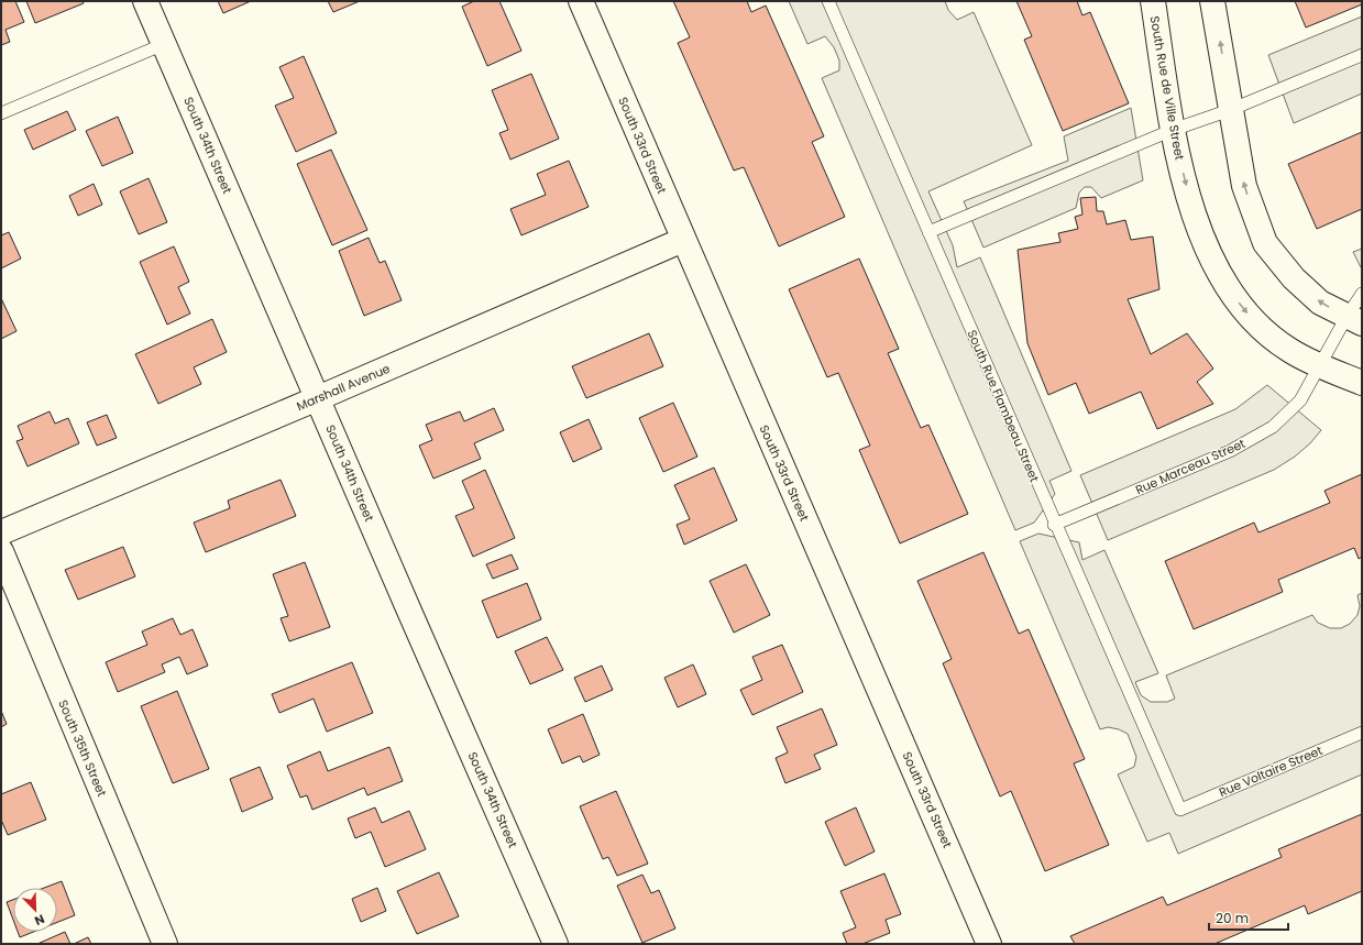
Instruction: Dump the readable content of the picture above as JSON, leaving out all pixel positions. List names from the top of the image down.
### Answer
{
  "streets": {
    "street": [
      "South Rue de Ville Street",
      "South 34th Street",
      "South 33rd Street",
      "Marshall Avenue",
      "South 35th Street"
    ],
    "lane": ["South Rue Flambeau Street", "Rue Marceau Street", "Rue Voltaire Street"]
  },
  "crossings": [
    ["South Rue de Ville Street", "Rue Marceau Street"],
    ["South 34th Street", "Marshall Avenue"],
    ["South 33rd Street", "Marshall Avenue"],
    ["South Rue Flambeau Street", "Rue Marceau Street"],
    ["South Rue Flambeau Street", "Rue Voltaire Street"]
  ],
  "scale_bar": "20 m",
  "north": "bottom right"
}
